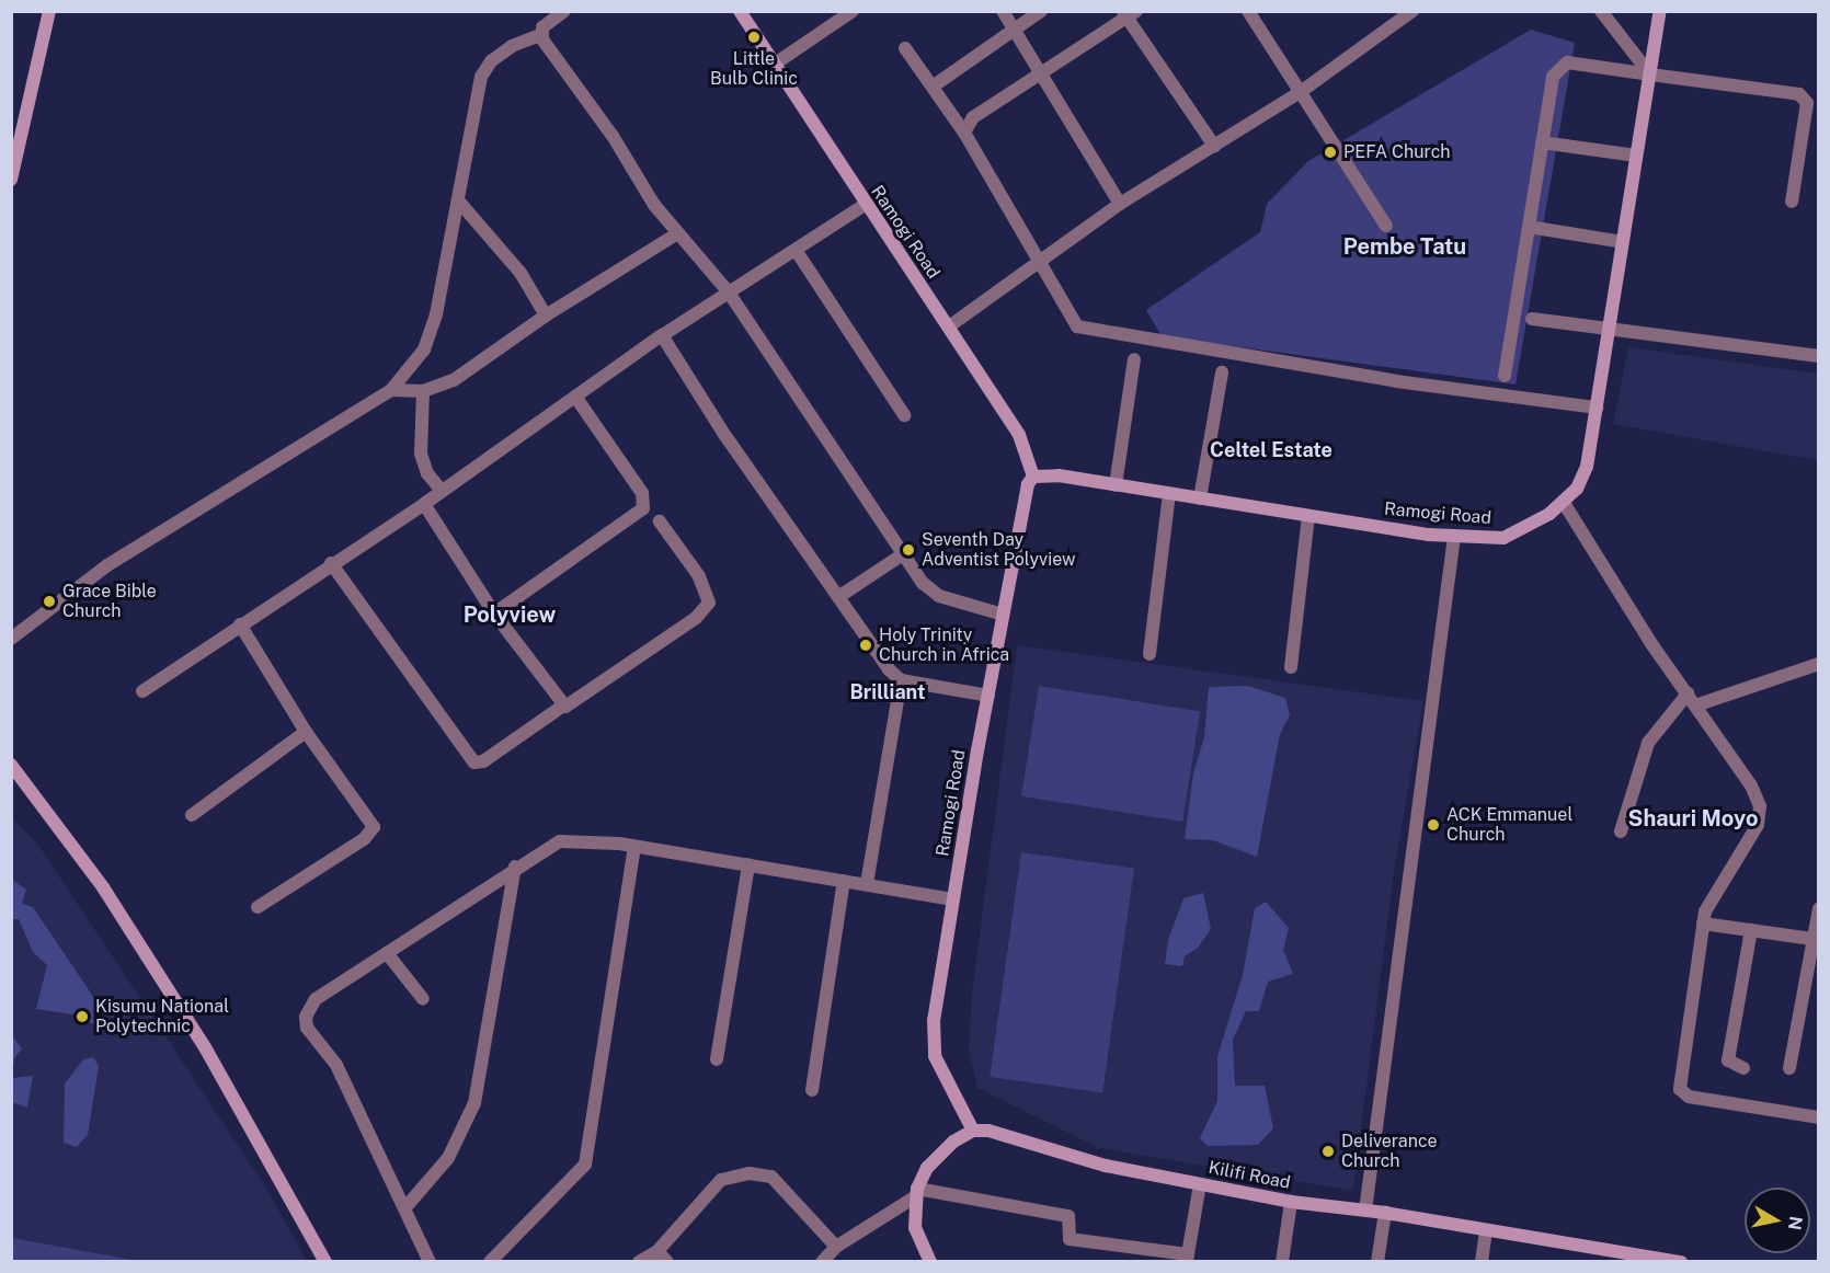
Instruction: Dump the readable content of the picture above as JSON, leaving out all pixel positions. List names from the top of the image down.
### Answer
{
  "streets": {
    "street": ["Ramogi Road", "Kilifi Road"]
  },
  "crossings": [
    ["Ramogi Road", "Kilifi Road"]
  ],
  "districts": [
    "Pembe Tatu",
    "Celtel Estate",
    "Polyview",
    "Brilliant",
    "Shauri Moyo"
  ],
  "places": [
    "Little Bulb Clinic",
    "PEFA Church",
    "Seventh Day Adventist Polyview",
    "Grace Bible Church",
    "Holy Trinity Church in Africa",
    "ACK Emmanuel Church",
    "Kisumu National Polytechnic",
    "Deliverance Church"
  ],
  "north": "right"
}
